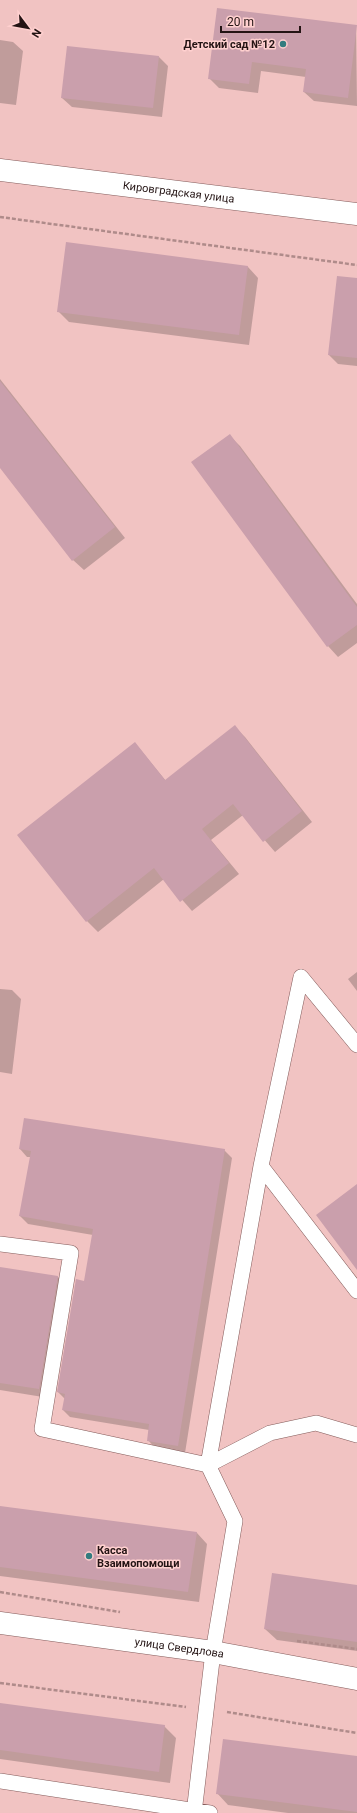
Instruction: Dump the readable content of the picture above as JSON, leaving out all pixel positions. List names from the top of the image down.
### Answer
{
  "streets": {
    "street": ["Кировградская улица", "улица Свердлова"]
  },
  "places": ["Детский сад №12", "Касса Взаимопомощи"],
  "scale_bar": "20 m",
  "north": "bottom right"
}
